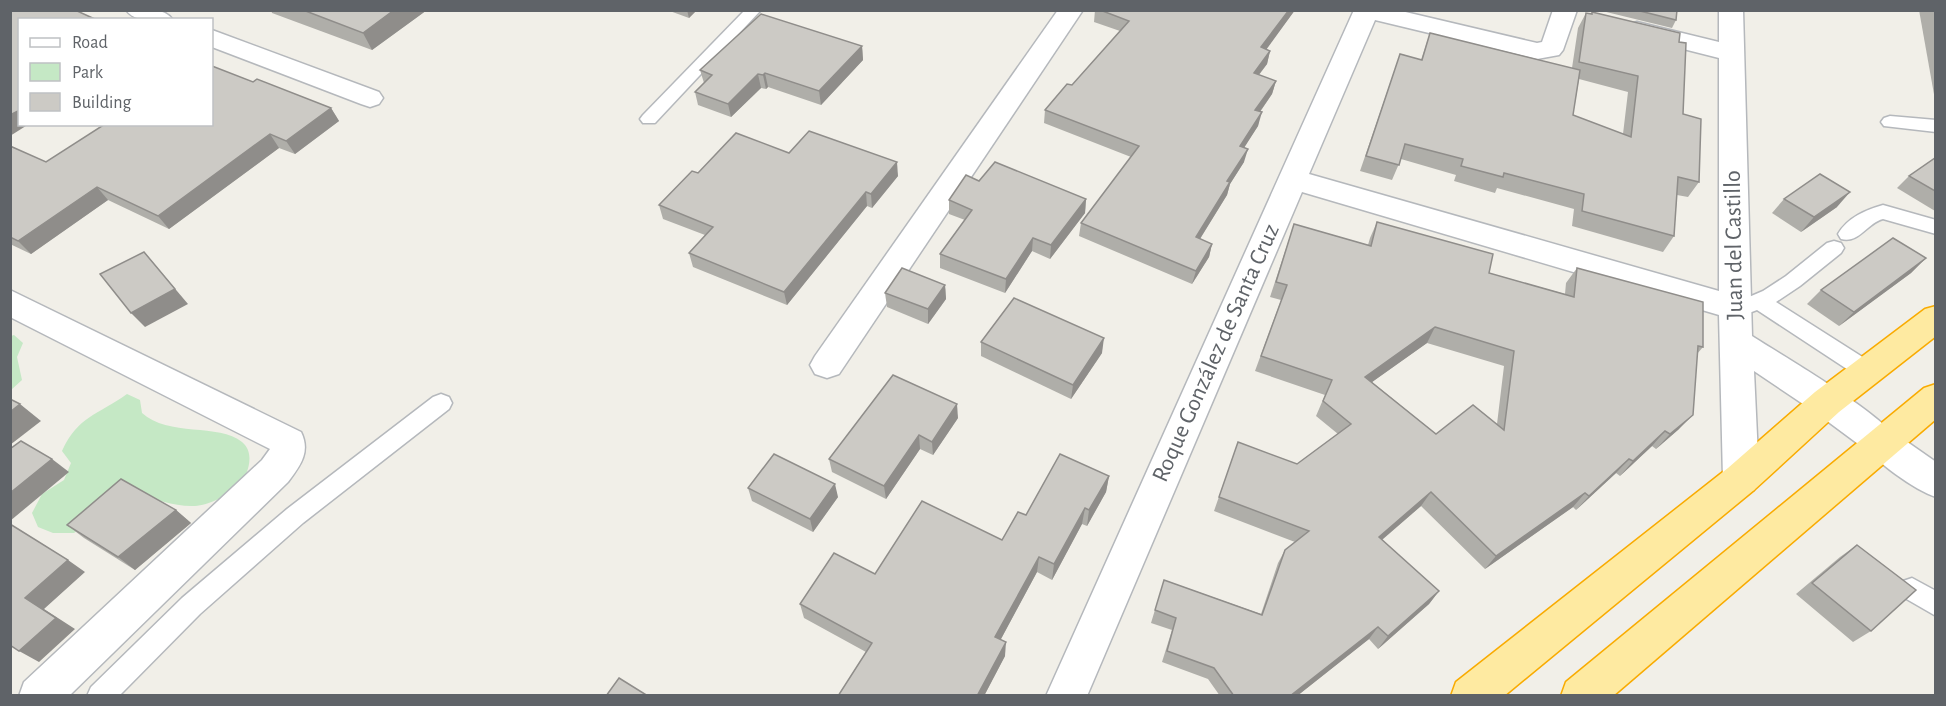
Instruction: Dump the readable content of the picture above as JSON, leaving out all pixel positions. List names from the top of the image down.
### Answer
{
  "streets": {
    "street": ["Juan del Castillo", "Roque González de Santa Cruz"]
  },
  "legend": ["Road", "Park", "Building"]
}
